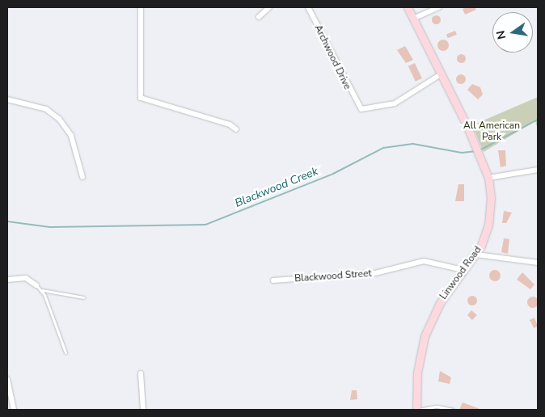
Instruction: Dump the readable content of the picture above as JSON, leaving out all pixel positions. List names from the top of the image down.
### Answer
{
  "streets": {
    "main road": ["Linwood Road"],
    "street": ["Archwood Drive", "Blackwood Street"]
  },
  "crossings": [
    ["Archwood Drive", "Linwood Road"],
    ["Linwood Road", "Blackwood Street"]
  ],
  "water": ["Blackwood Creek"],
  "parks": ["All American Park"],
  "north": "left"
}
